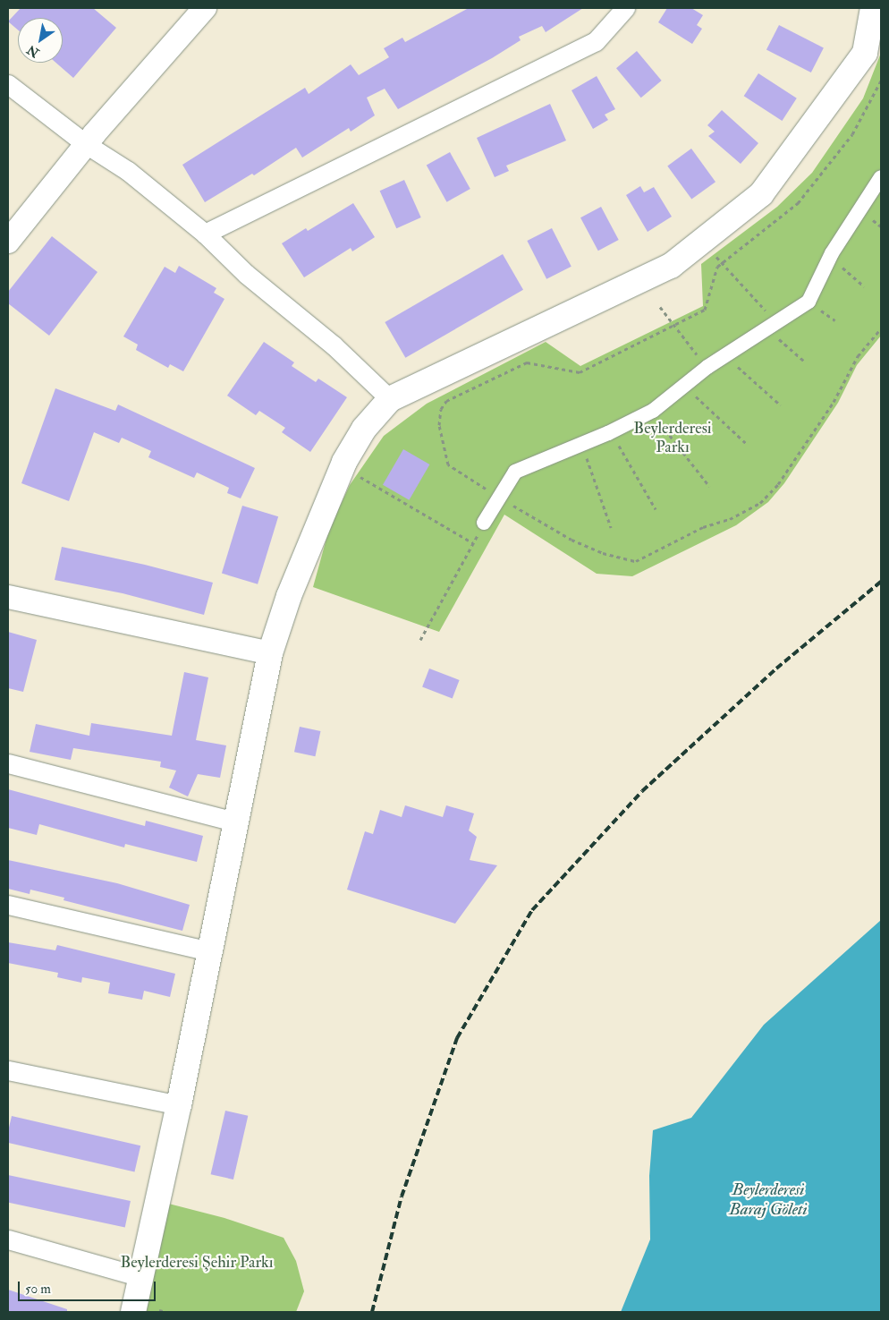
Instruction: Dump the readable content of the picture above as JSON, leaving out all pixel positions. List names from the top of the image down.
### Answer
{
  "water": ["Beylerderesi Baraj Göleti"],
  "parks": ["Beylerderesi Parkı", "Beylerderesi Şehir Parkı"],
  "scale_bar": "50 m",
  "north": "bottom left"
}
